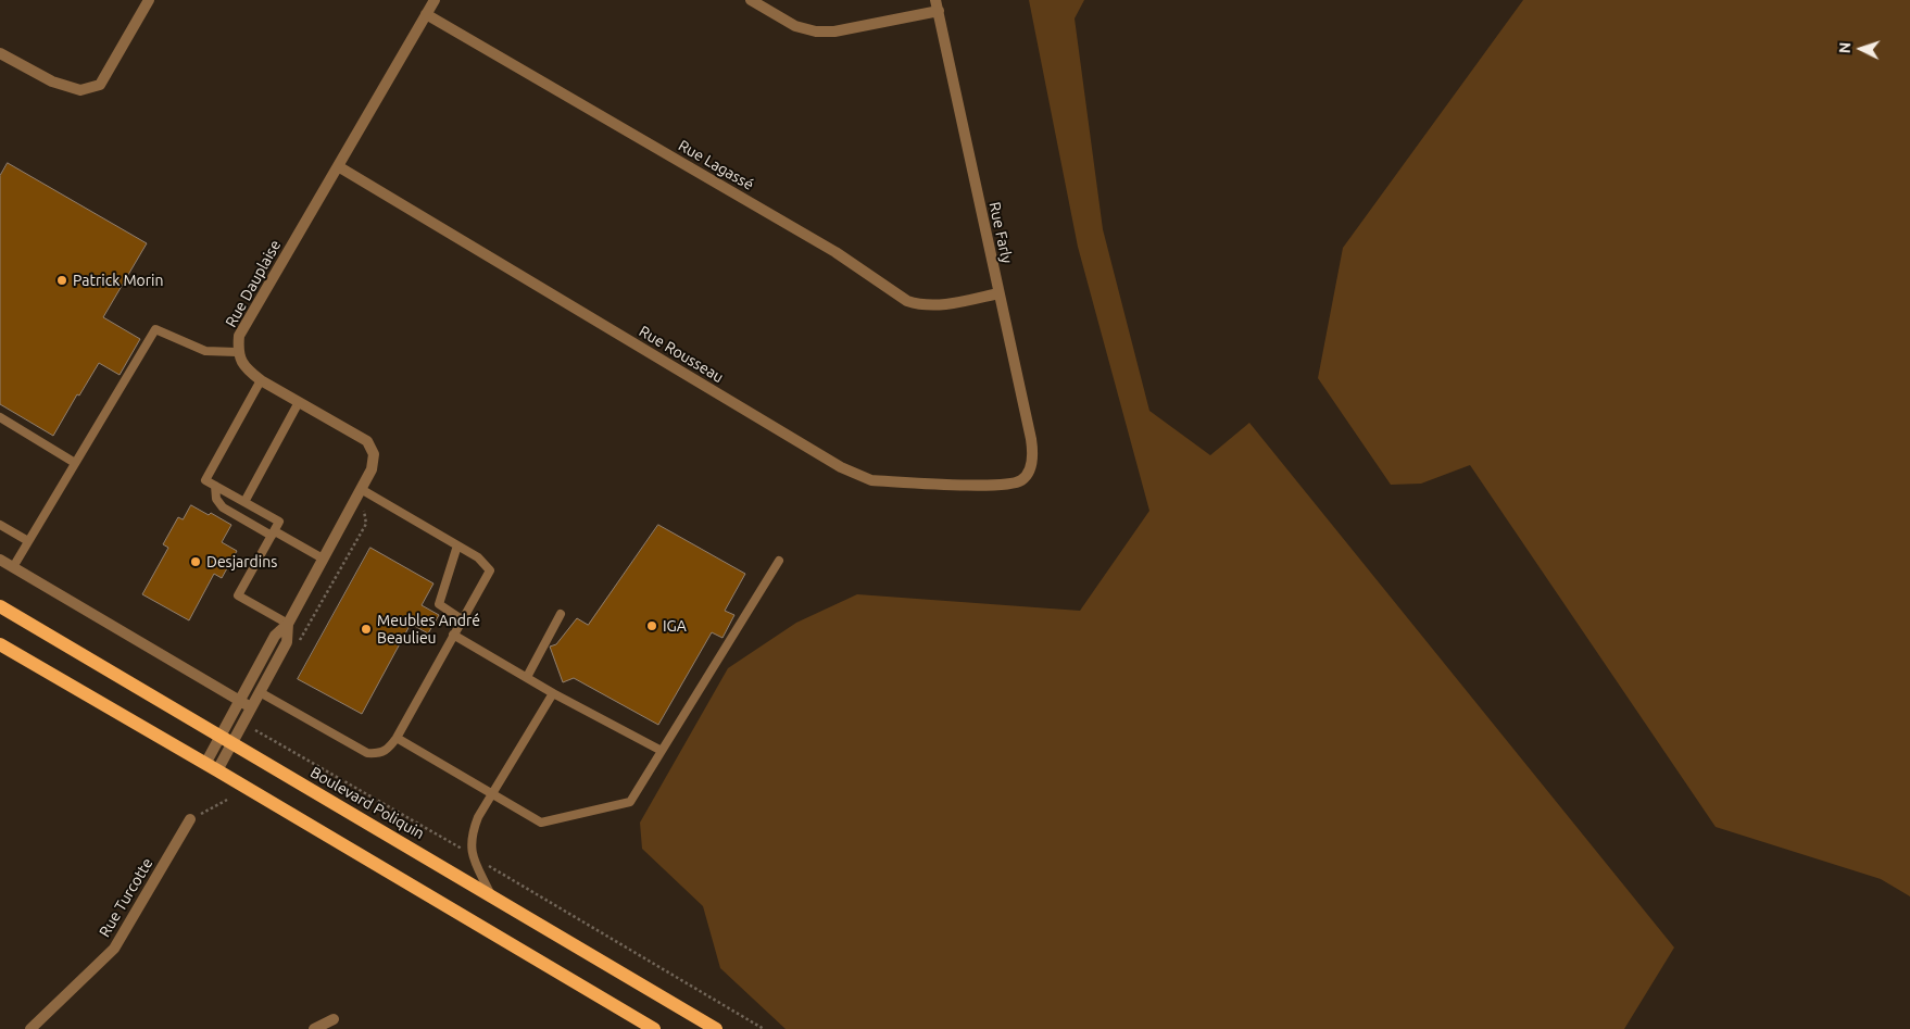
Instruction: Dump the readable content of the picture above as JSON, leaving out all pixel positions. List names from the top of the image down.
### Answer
{
  "streets": {
    "main road": ["Boulevard Poliquin"],
    "street": [
      "Rue Lagassé",
      "Rue Farly",
      "Rue Dauplaise",
      "Rue Rousseau",
      "Rue Turcotte"
    ]
  },
  "crossings": [
    ["Rue Lagassé", "Rue Farly"],
    ["Rue Lagassé", "Rue Dauplaise"],
    ["Rue Farly", "Rue Rousseau"],
    ["Rue Dauplaise", "Rue Rousseau"],
    ["Rue Dauplaise", "Boulevard Poliquin"]
  ],
  "places": [
    "Patrick Morin",
    "Desjardins",
    "IGA",
    "Meubles André Beaulieu"
  ],
  "north": "left"
}
